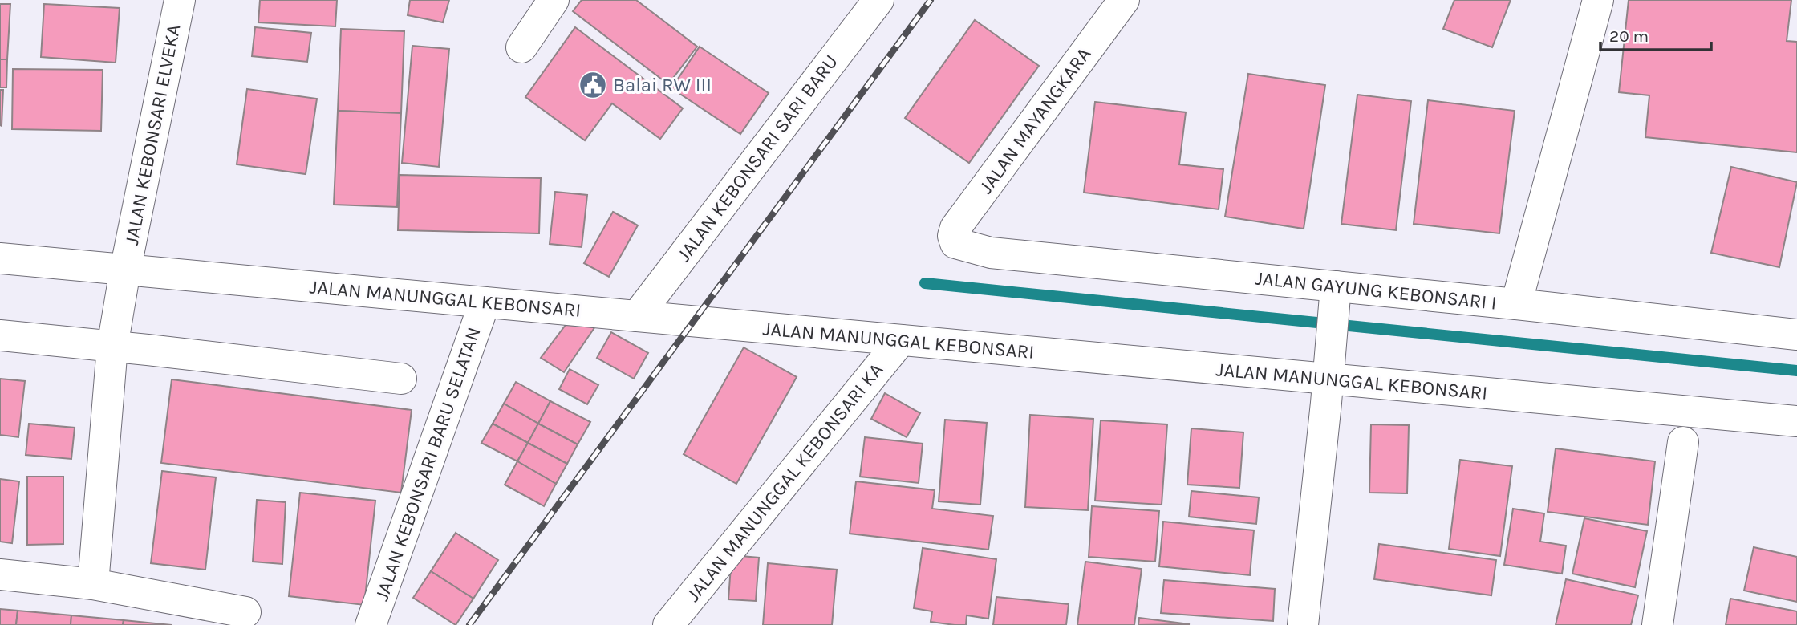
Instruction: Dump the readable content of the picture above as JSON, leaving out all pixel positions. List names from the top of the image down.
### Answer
{
  "streets": {
    "street": [
      "JALAN MAYANGKARA",
      "JALAN KEBONSARI ELVEKA",
      "JALAN KEBONSARI SARI BARU",
      "JALAN GAYUNG KEBONSARI I",
      "JALAN MANUNGGAL KEBONSARI",
      "JALAN KEBONSARI BARU SELATAN",
      "JALAN MANUNGGAL KEBONSARI KA"
    ]
  },
  "crossings": [
    ["JALAN MAYANGKARA", "JALAN GAYUNG KEBONSARI I"],
    ["JALAN KEBONSARI ELVEKA", "JALAN MANUNGGAL KEBONSARI"],
    ["JALAN KEBONSARI SARI BARU", "JALAN MANUNGGAL KEBONSARI"],
    ["JALAN MANUNGGAL KEBONSARI", "JALAN KEBONSARI BARU SELATAN"],
    ["JALAN MANUNGGAL KEBONSARI", "JALAN MANUNGGAL KEBONSARI KA"]
  ],
  "places": {
    "public building": ["Balai RW III"]
  },
  "scale_bar": "20 m"
}
